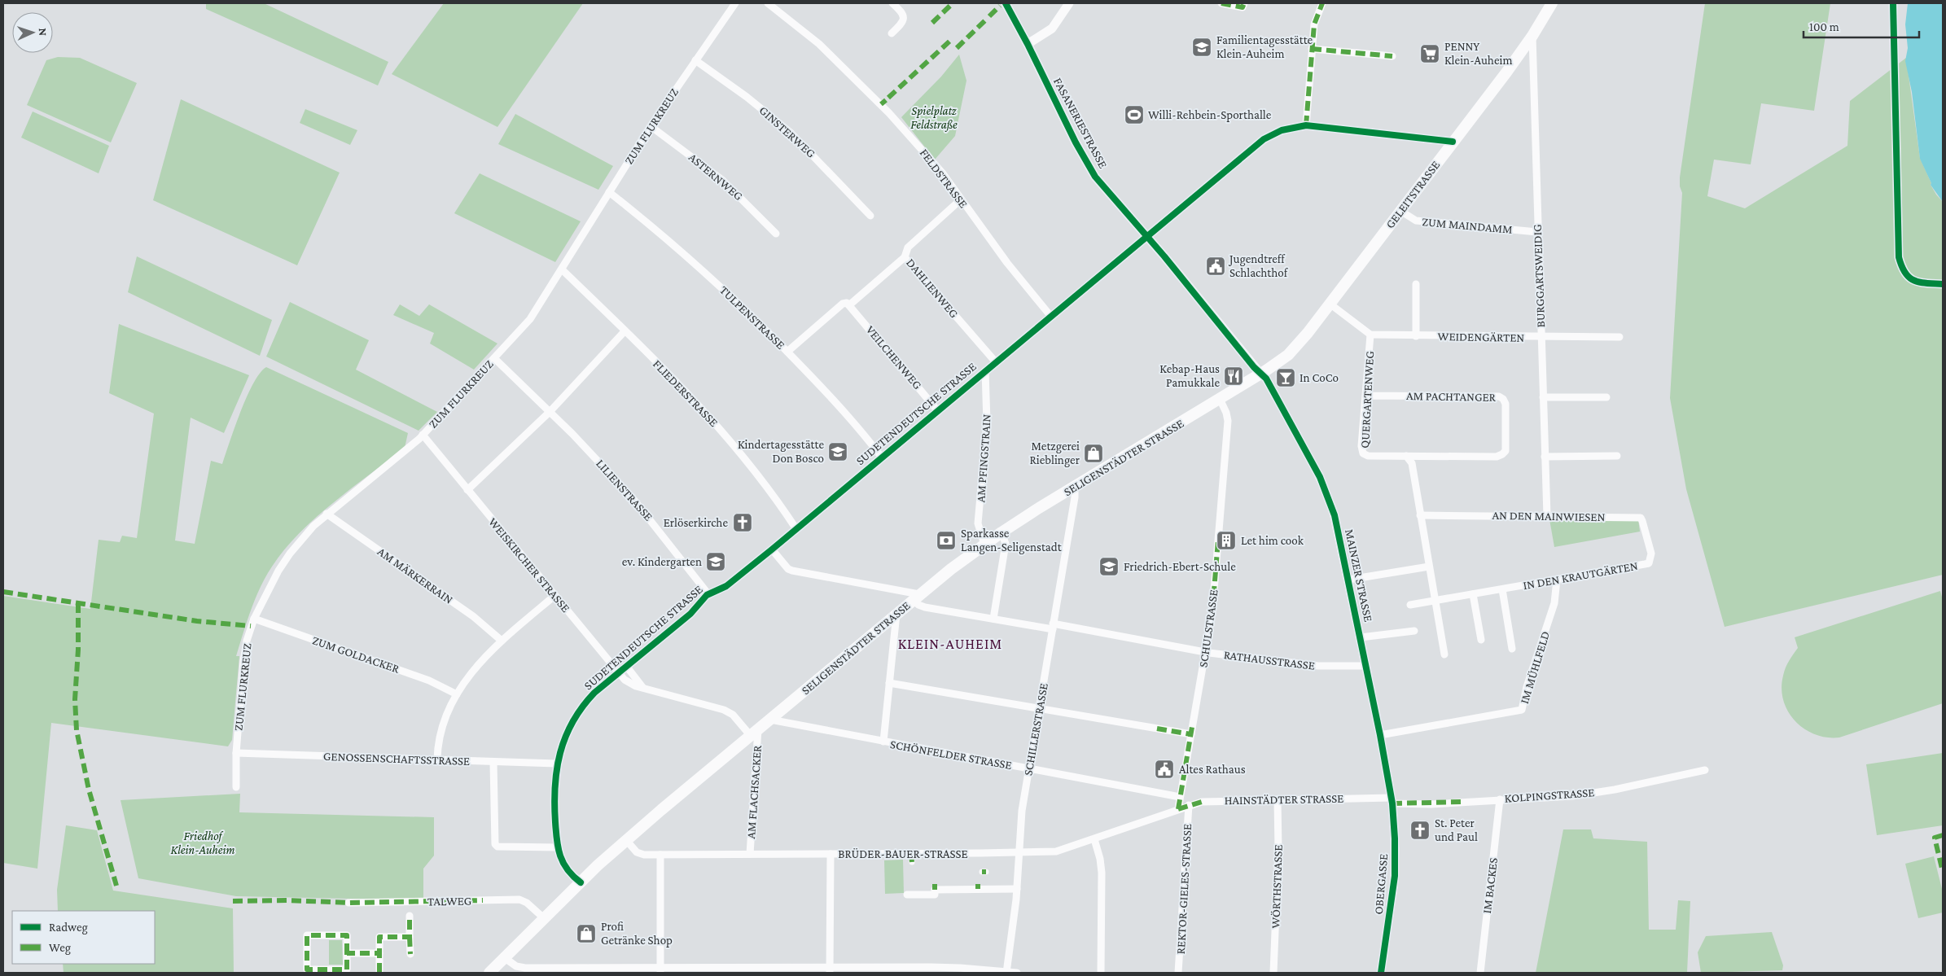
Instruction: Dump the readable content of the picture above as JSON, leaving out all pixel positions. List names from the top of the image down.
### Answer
{
  "streets": {
    "main road": ["GELEITSTRASSE", "SELIGENSTÄDTER STRASSE"],
    "street": [
      "FASANERIESTRASSE",
      "ZUM FLURKREUZ",
      "GINSTERWEG",
      "ASTERNWEG",
      "FELDSTRASSE",
      "ZUM MAINDAMM",
      "BURGGARTSWEIDIG",
      "DAHLIENWEG",
      "TULPENSTRASSE",
      "WEIDENGÄRTEN",
      "VEILCHENWEG",
      "FLIEDERSTRASSE",
      "AM PACHTANGER",
      "QUERGARTENWEG",
      "SUDETENDEUTSCHE STRASSE",
      "AM PFINGSTRAIN",
      "LILIENSTRASSE",
      "AN DEN MAINWIESEN",
      "WEISKIRCHER STRASSE",
      "AM MÄRKERRAIN",
      "MAINZER STRASSE",
      "IN DEN KRAUTGÄRTEN",
      "SCHULSTRASSE",
      "ZUM GOLDACKER",
      "RATHAUSSTRASSE",
      "IM MÜHLFELD",
      "SCHILLERSTRASSE",
      "SCHÖNFELDER STRASSE",
      "GENOSSENSCHAFTSSTRASSE",
      "AM FLACHSACKER",
      "KOLPINGSTRASSE",
      "HAINSTÄDTER STRASSE",
      "BRÜDER-BAUER-STRASSE",
      "OBERGASSE",
      "IM BACKES",
      "WÖRTHSTRASSE",
      "REKTOR-GIELES-STRASSE",
      "TALWEG"
    ]
  },
  "crossings": [
    ["FASANERIESTRASSE", "GELEITSTRASSE"],
    ["FASANERIESTRASSE", "SUDETENDEUTSCHE STRASSE"],
    ["FASANERIESTRASSE", "SELIGENSTÄDTER STRASSE"],
    ["FASANERIESTRASSE", "MAINZER STRASSE"],
    ["ZUM FLURKREUZ", "GINSTERWEG"],
    ["ZUM FLURKREUZ", "ASTERNWEG"],
    ["ZUM FLURKREUZ", "TULPENSTRASSE"],
    ["ZUM FLURKREUZ", "FLIEDERSTRASSE"],
    ["ZUM FLURKREUZ", "LILIENSTRASSE"],
    ["ZUM FLURKREUZ", "WEISKIRCHER STRASSE"],
    ["ZUM FLURKREUZ", "AM MÄRKERRAIN"],
    ["ZUM FLURKREUZ", "ZUM GOLDACKER"],
    ["ZUM FLURKREUZ", "GENOSSENSCHAFTSSTRASSE"],
    ["FELDSTRASSE", "DAHLIENWEG"],
    ["FELDSTRASSE", "SUDETENDEUTSCHE STRASSE"],
    ["GELEITSTRASSE", "ZUM MAINDAMM"],
    ["GELEITSTRASSE", "BURGGARTSWEIDIG"],
    ["GELEITSTRASSE", "SUDETENDEUTSCHE STRASSE"],
    ["GELEITSTRASSE", "SELIGENSTÄDTER STRASSE"],
    ["GELEITSTRASSE", "MAINZER STRASSE"],
    ["ZUM MAINDAMM", "BURGGARTSWEIDIG"],
    ["BURGGARTSWEIDIG", "WEIDENGÄRTEN"],
    ["BURGGARTSWEIDIG", "AN DEN MAINWIESEN"],
    ["DAHLIENWEG", "SUDETENDEUTSCHE STRASSE"],
    ["TULPENSTRASSE", "SUDETENDEUTSCHE STRASSE"],
    ["WEIDENGÄRTEN", "QUERGARTENWEG"],
    ["VEILCHENWEG", "SUDETENDEUTSCHE STRASSE"],
    ["FLIEDERSTRASSE", "SUDETENDEUTSCHE STRASSE"],
    ["AM PACHTANGER", "QUERGARTENWEG"],
    ["SUDETENDEUTSCHE STRASSE", "SELIGENSTÄDTER STRASSE"],
    ["SUDETENDEUTSCHE STRASSE", "AM PFINGSTRAIN"],
    ["SUDETENDEUTSCHE STRASSE", "LILIENSTRASSE"],
    ["SUDETENDEUTSCHE STRASSE", "WEISKIRCHER STRASSE"],
    ["SUDETENDEUTSCHE STRASSE", "RATHAUSSTRASSE"],
    ["SUDETENDEUTSCHE STRASSE", "GENOSSENSCHAFTSSTRASSE"],
    ["SELIGENSTÄDTER STRASSE", "AM PFINGSTRAIN"],
    ["SELIGENSTÄDTER STRASSE", "WEISKIRCHER STRASSE"],
    ["SELIGENSTÄDTER STRASSE", "MAINZER STRASSE"],
    ["SELIGENSTÄDTER STRASSE", "SCHULSTRASSE"],
    ["SELIGENSTÄDTER STRASSE", "RATHAUSSTRASSE"],
    ["SELIGENSTÄDTER STRASSE", "SCHILLERSTRASSE"],
    ["SELIGENSTÄDTER STRASSE", "SCHÖNFELDER STRASSE"],
    ["SELIGENSTÄDTER STRASSE", "AM FLACHSACKER"],
    ["SELIGENSTÄDTER STRASSE", "BRÜDER-BAUER-STRASSE"],
    ["SELIGENSTÄDTER STRASSE", "TALWEG"],
    ["AN DEN MAINWIESEN", "IN DEN KRAUTGÄRTEN"],
    ["WEISKIRCHER STRASSE", "AM FLACHSACKER"],
    ["MAINZER STRASSE", "RATHAUSSTRASSE"],
    ["MAINZER STRASSE", "IM MÜHLFELD"],
    ["MAINZER STRASSE", "KOLPINGSTRASSE"],
    ["MAINZER STRASSE", "HAINSTÄDTER STRASSE"],
    ["MAINZER STRASSE", "OBERGASSE"],
    ["IN DEN KRAUTGÄRTEN", "IM MÜHLFELD"],
    ["SCHULSTRASSE", "RATHAUSSTRASSE"],
    ["SCHULSTRASSE", "SCHÖNFELDER STRASSE"],
    ["SCHULSTRASSE", "HAINSTÄDTER STRASSE"],
    ["SCHULSTRASSE", "BRÜDER-BAUER-STRASSE"],
    ["RATHAUSSTRASSE", "SCHILLERSTRASSE"],
    ["SCHILLERSTRASSE", "SCHÖNFELDER STRASSE"],
    ["SCHILLERSTRASSE", "BRÜDER-BAUER-STRASSE"],
    ["AM FLACHSACKER", "BRÜDER-BAUER-STRASSE"],
    ["KOLPINGSTRASSE", "HAINSTÄDTER STRASSE"],
    ["KOLPINGSTRASSE", "OBERGASSE"],
    ["KOLPINGSTRASSE", "IM BACKES"],
    ["HAINSTÄDTER STRASSE", "BRÜDER-BAUER-STRASSE"],
    ["HAINSTÄDTER STRASSE", "OBERGASSE"],
    ["HAINSTÄDTER STRASSE", "WÖRTHSTRASSE"],
    ["HAINSTÄDTER STRASSE", "REKTOR-GIELES-STRASSE"]
  ],
  "districts": ["KLEIN-AUHEIM"],
  "parks": ["Spielplatz Feldstraße", "Friedhof Klein-Auheim"],
  "places": {
    "school or university": [
      "Familientagesstätte Klein-Auheim",
      "Kindertagesstätte Don Bosco",
      "ev. Kindergarten",
      "Friedrich-Ebert-Schule"
    ],
    "supermarket": ["PENNY Klein-Auheim"],
    "sports": ["Willi-Rehbein-Sporthalle"],
    "public building": ["Jugendtreff Schlachthof", "Altes Rathaus"],
    "restaurant": ["Kebap-Haus Pamukkale"],
    "bar": ["In CoCo"],
    "shop": ["Metzgerei Rieblinger", "Profi Getränke Shop"],
    "church": ["Erlöserkirche", "St. Peter und Paul"],
    "bank": ["Sparkasse Langen-Seligenstadt"],
    "building": ["Let him cook"]
  },
  "legend": ["Radweg", "Weg"],
  "scale_bar": "100 m",
  "north": "right"
}
